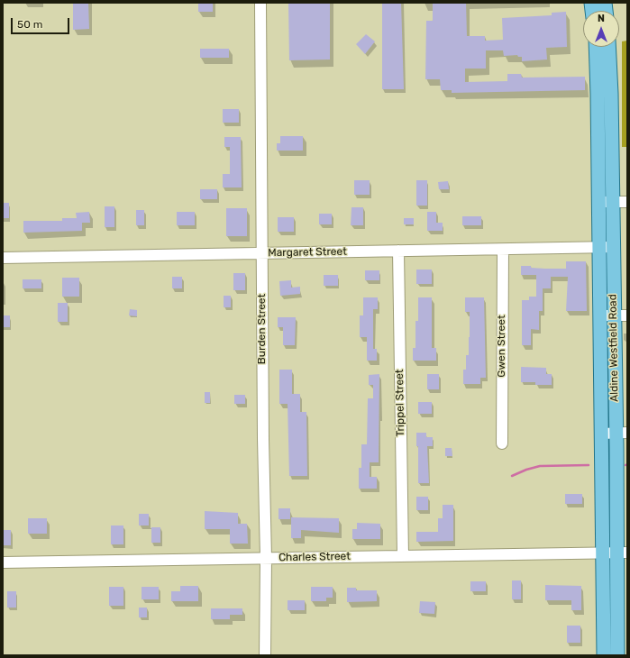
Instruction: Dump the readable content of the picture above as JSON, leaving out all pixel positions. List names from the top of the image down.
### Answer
{
  "streets": {
    "main road": ["Aldine Westfield Road"],
    "street": [
      "Margaret Street",
      "Burden Street",
      "Gwen Street",
      "Trippel Street",
      "Charles Street"
    ]
  },
  "crossings": [
    ["Margaret Street", "Burden Street"],
    ["Margaret Street", "Gwen Street"],
    ["Margaret Street", "Aldine Westfield Road"],
    ["Margaret Street", "Trippel Street"],
    ["Burden Street", "Charles Street"],
    ["Aldine Westfield Road", "Charles Street"],
    ["Trippel Street", "Charles Street"]
  ],
  "scale_bar": "50 m",
  "north": "top"
}
